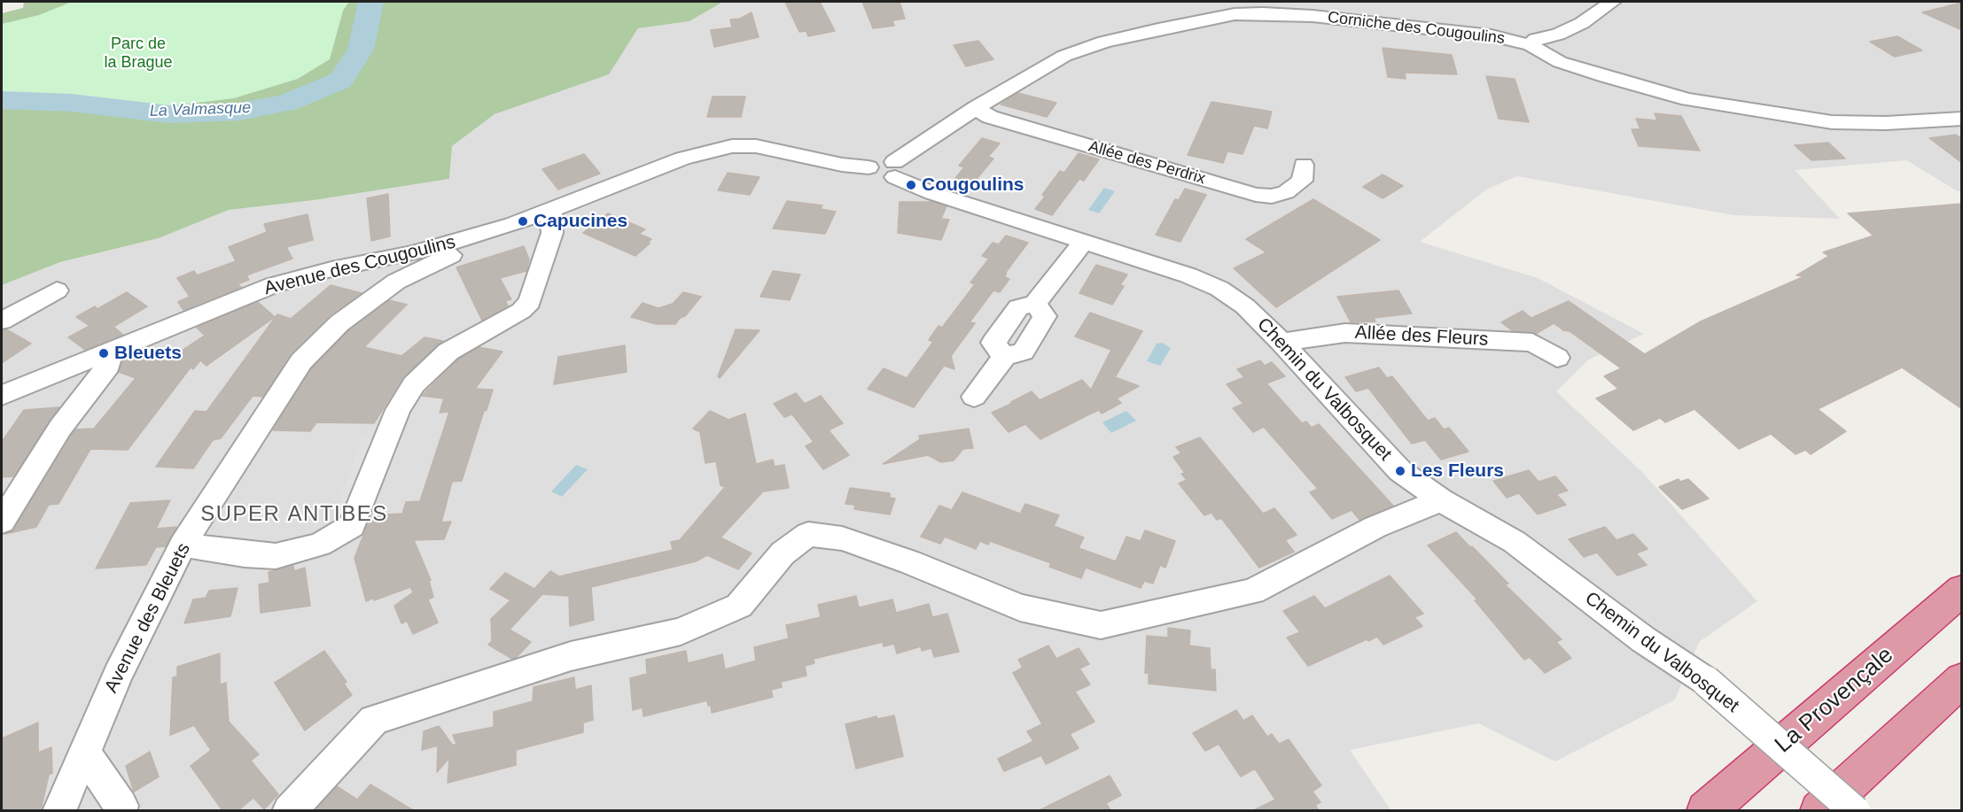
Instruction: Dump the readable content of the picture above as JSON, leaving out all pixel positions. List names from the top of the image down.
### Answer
{
  "streets": {
    "highway": ["La Provençale"],
    "street": [
      "Corniche des Cougoulins",
      "Allée des Perdrix",
      "Avenue des Cougoulins",
      "Allée des Fleurs",
      "Chemin du Valbosquet",
      "Avenue des Bleuets"
    ]
  },
  "crossings": [
    ["Corniche des Cougoulins", "Allée des Perdrix"],
    ["Corniche des Cougoulins", "Chemin du Valbosquet"],
    ["Avenue des Cougoulins", "Avenue des Bleuets"],
    ["Allée des Fleurs", "Chemin du Valbosquet"],
    ["Chemin du Valbosquet", "Avenue des Bleuets"]
  ],
  "districts": ["SUPER ANTIBES"],
  "water": ["La Valmasque"],
  "parks": ["Parc de la Brague"],
  "places": [
    "Cougoulins",
    "Capucines",
    "Bleuets",
    "Les Fleurs"
  ]
}
